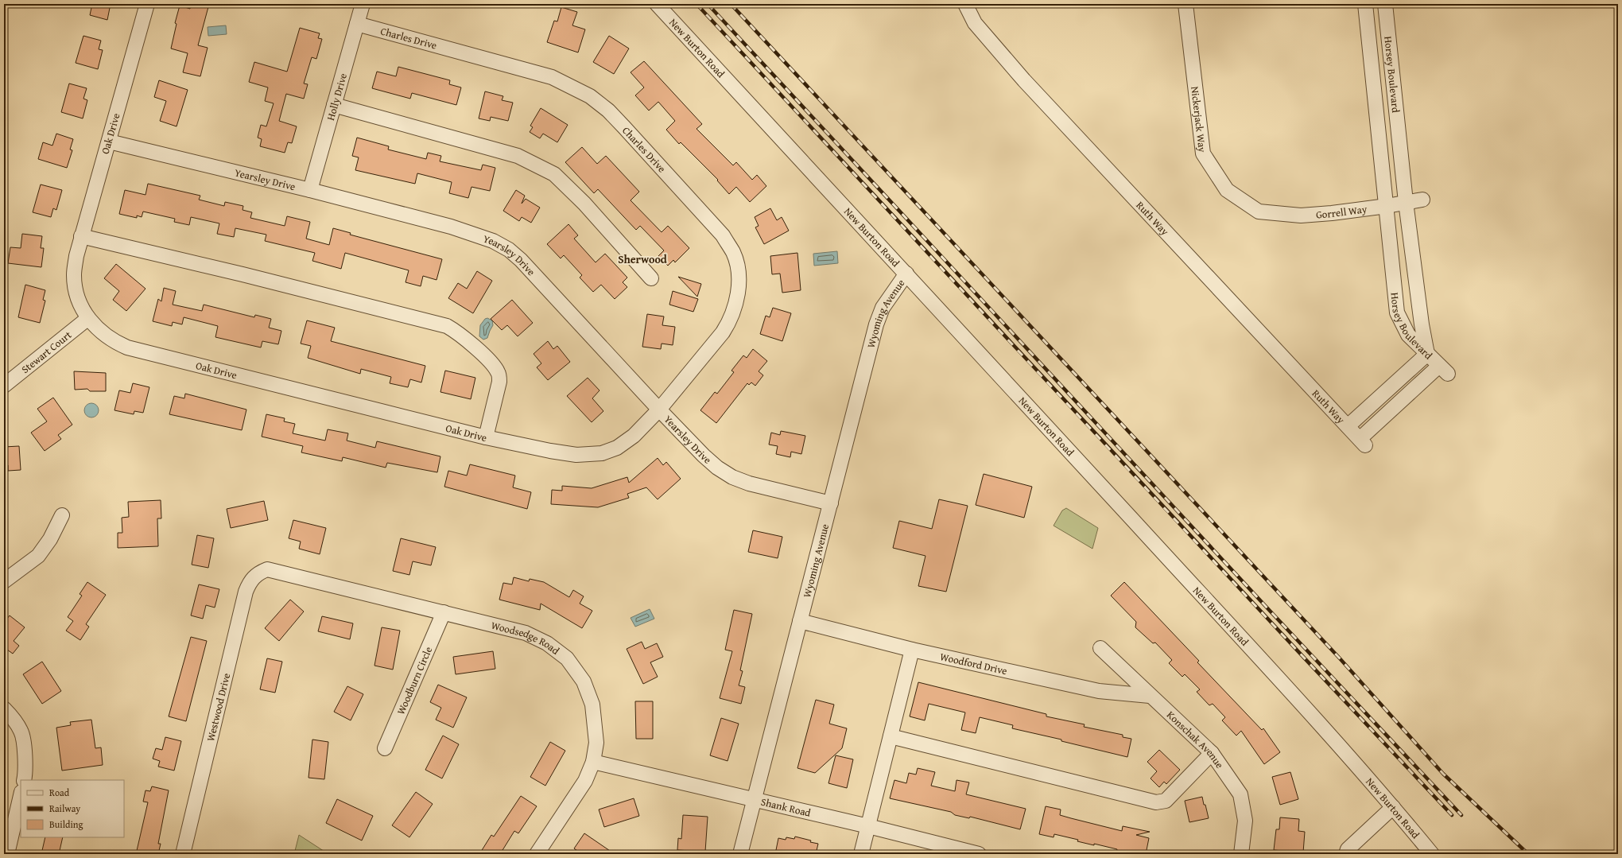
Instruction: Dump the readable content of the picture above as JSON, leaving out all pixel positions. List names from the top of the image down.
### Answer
{
  "streets": {
    "street": [
      "Charles Drive",
      "New Burton Road",
      "Horsey Boulevard",
      "Holly Drive",
      "Nickerjack Way",
      "Oak Drive",
      "Yearsley Drive",
      "Gorrell Way",
      "Ruth Way",
      "Wyoming Avenue",
      "Stewart Court",
      "Woodsedge Road",
      "Woodford Drive",
      "Woodburn Circle",
      "Westwood Drive",
      "Konschak Avenue",
      "Shank Road"
    ]
  },
  "crossings": [
    ["Charles Drive", "Holly Drive"],
    ["Charles Drive", "Oak Drive"],
    ["Charles Drive", "Yearsley Drive"],
    ["New Burton Road", "Wyoming Avenue"],
    ["Horsey Boulevard", "Gorrell Way"],
    ["Horsey Boulevard", "Ruth Way"],
    ["Holly Drive", "Yearsley Drive"],
    ["Nickerjack Way", "Gorrell Way"],
    ["Oak Drive", "Yearsley Drive"],
    ["Oak Drive", "Stewart Court"],
    ["Yearsley Drive", "Wyoming Avenue"],
    ["Wyoming Avenue", "Woodford Drive"],
    ["Wyoming Avenue", "Shank Road"],
    ["Woodsedge Road", "Woodburn Circle"],
    ["Woodsedge Road", "Westwood Drive"],
    ["Woodsedge Road", "Shank Road"],
    ["Woodford Drive", "Konschak Avenue"]
  ],
  "districts": ["Sherwood"],
  "legend": ["Road", "Railway", "Building"]
}
